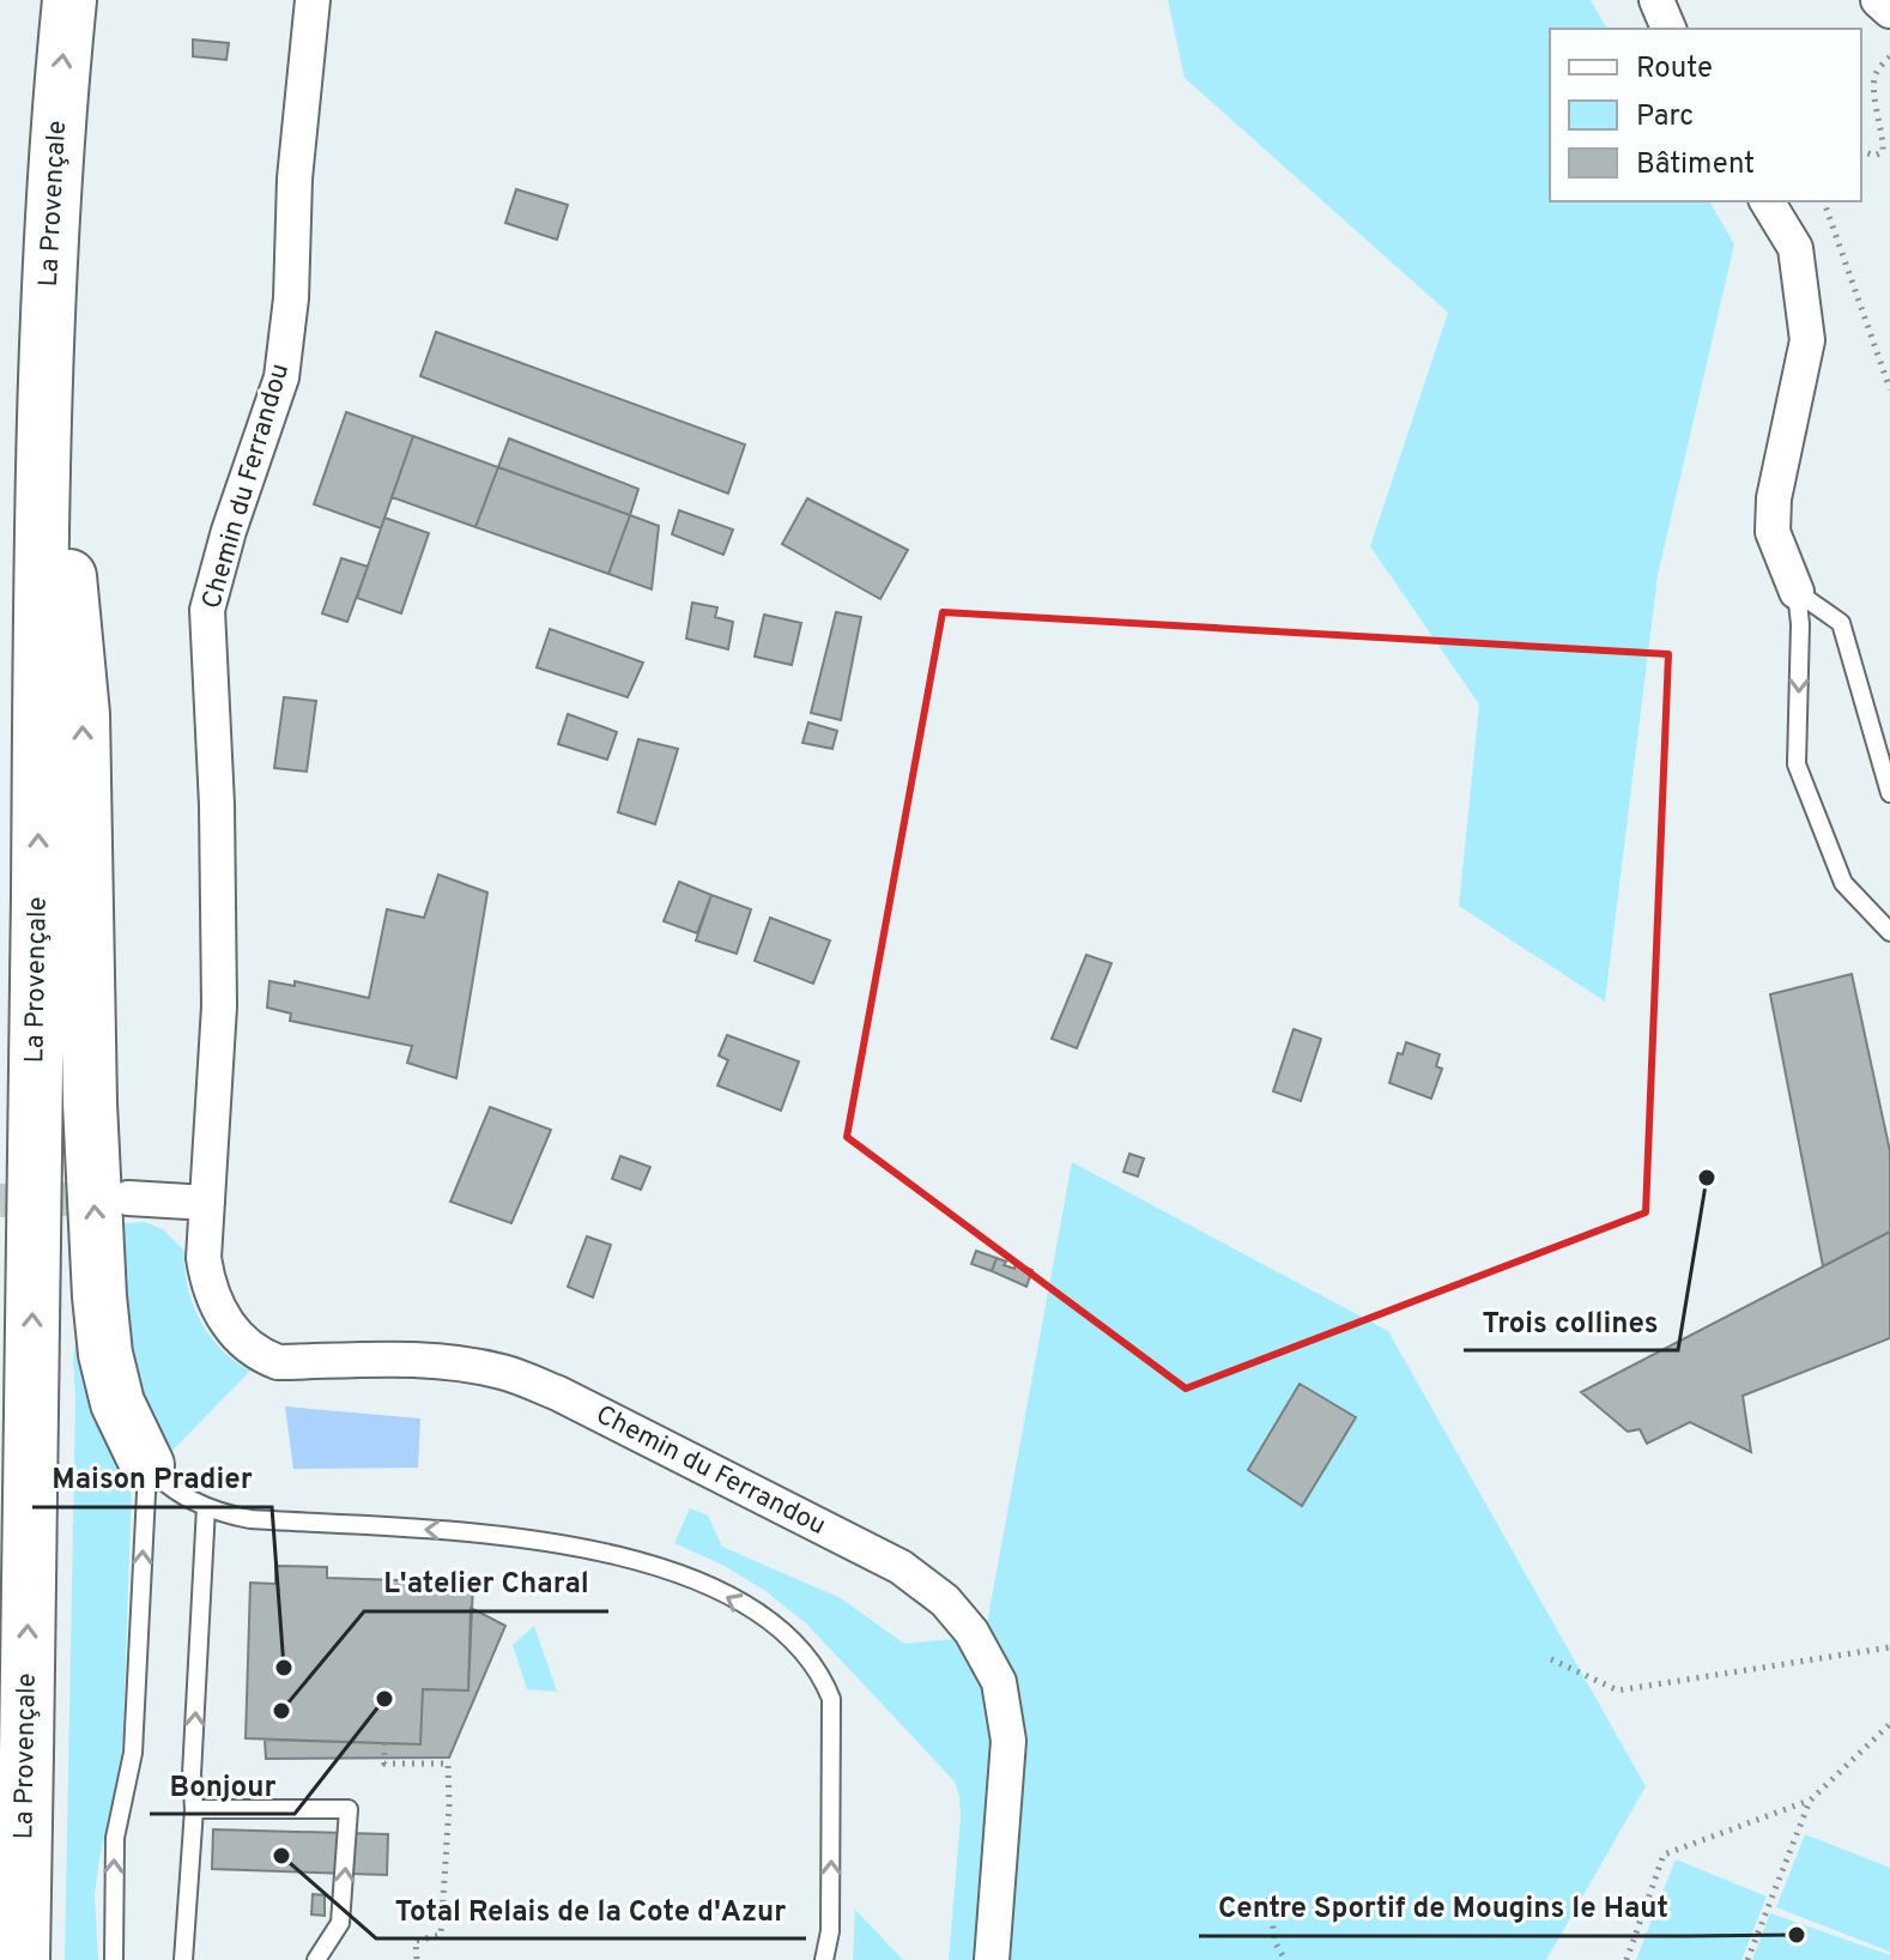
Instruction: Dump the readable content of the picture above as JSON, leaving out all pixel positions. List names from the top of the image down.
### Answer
{
  "streets": {
    "highway": ["La Provençale"],
    "street": ["Chemin du Ferrandou"]
  },
  "places": [
    "Trois collines",
    "Maison Pradier",
    "Bonjour",
    "L'atelier Charal",
    "Total Relais de la Cote d'Azur",
    "Centre Sportif de Mougins le Haut"
  ],
  "legend": ["Route", "Parc", "Bâtiment"]
}
